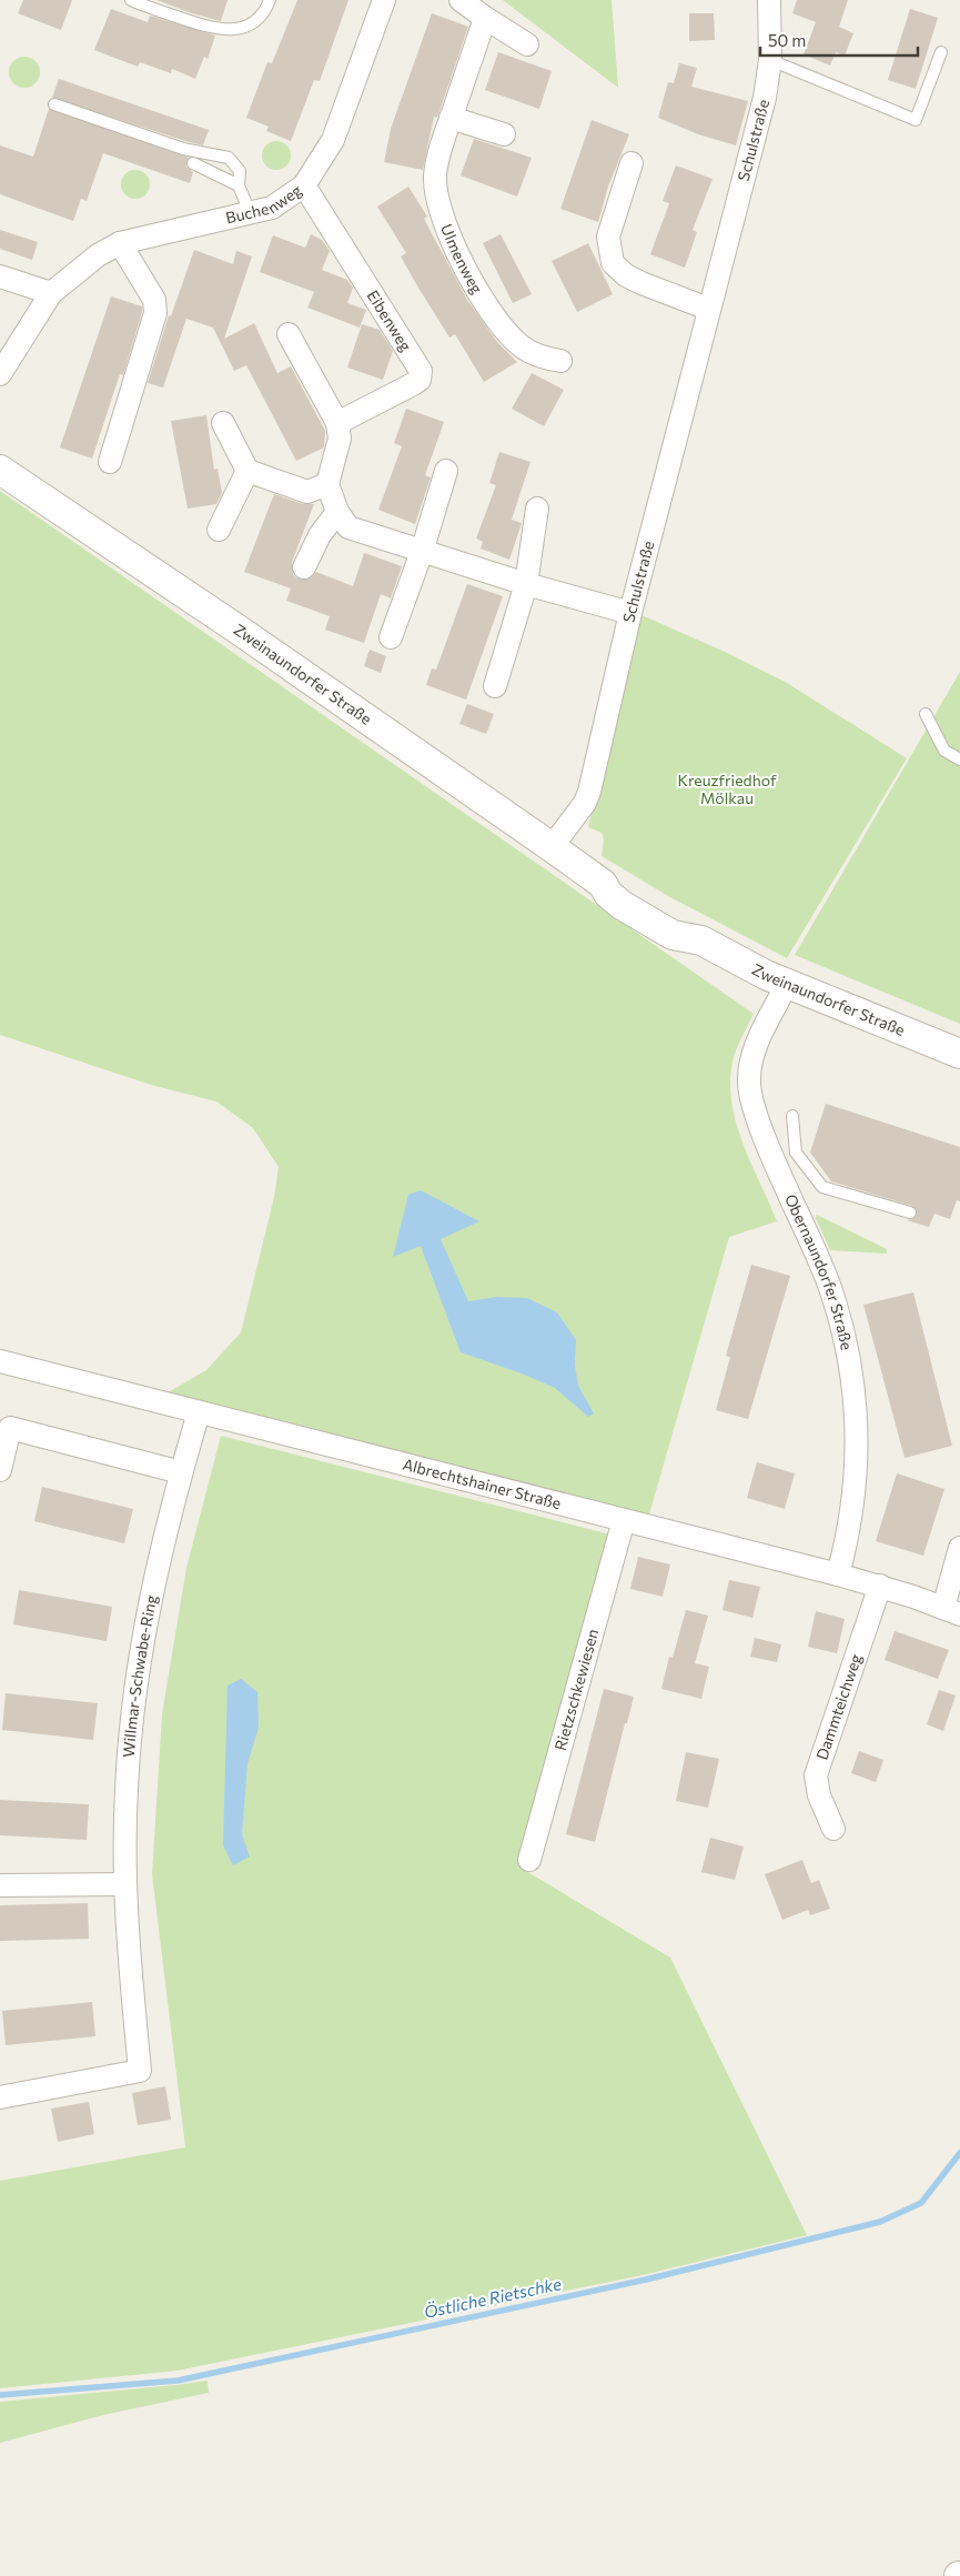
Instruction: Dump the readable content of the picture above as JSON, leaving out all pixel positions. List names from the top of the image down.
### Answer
{
  "streets": {
    "street": [
      "Schulstraße",
      "Buchenweg",
      "Ulmenweg",
      "Eibenweg",
      "Zweinaundorfer Straße",
      "Obernaundorfer Straße",
      "Albrechtshainer Straße",
      "Willmar-Schwabe-Ring",
      "Rietzschkewiesen",
      "Dammteichweg"
    ]
  },
  "crossings": [
    ["Schulstraße", "Zweinaundorfer Straße"],
    ["Buchenweg", "Eibenweg"],
    ["Zweinaundorfer Straße", "Obernaundorfer Straße"],
    ["Obernaundorfer Straße", "Albrechtshainer Straße"],
    ["Albrechtshainer Straße", "Willmar-Schwabe-Ring"],
    ["Albrechtshainer Straße", "Rietzschkewiesen"],
    ["Albrechtshainer Straße", "Dammteichweg"]
  ],
  "water": ["Östliche Rietschke"],
  "parks": ["Kreuzfriedhof Mölkau"],
  "scale_bar": "50 m"
}
